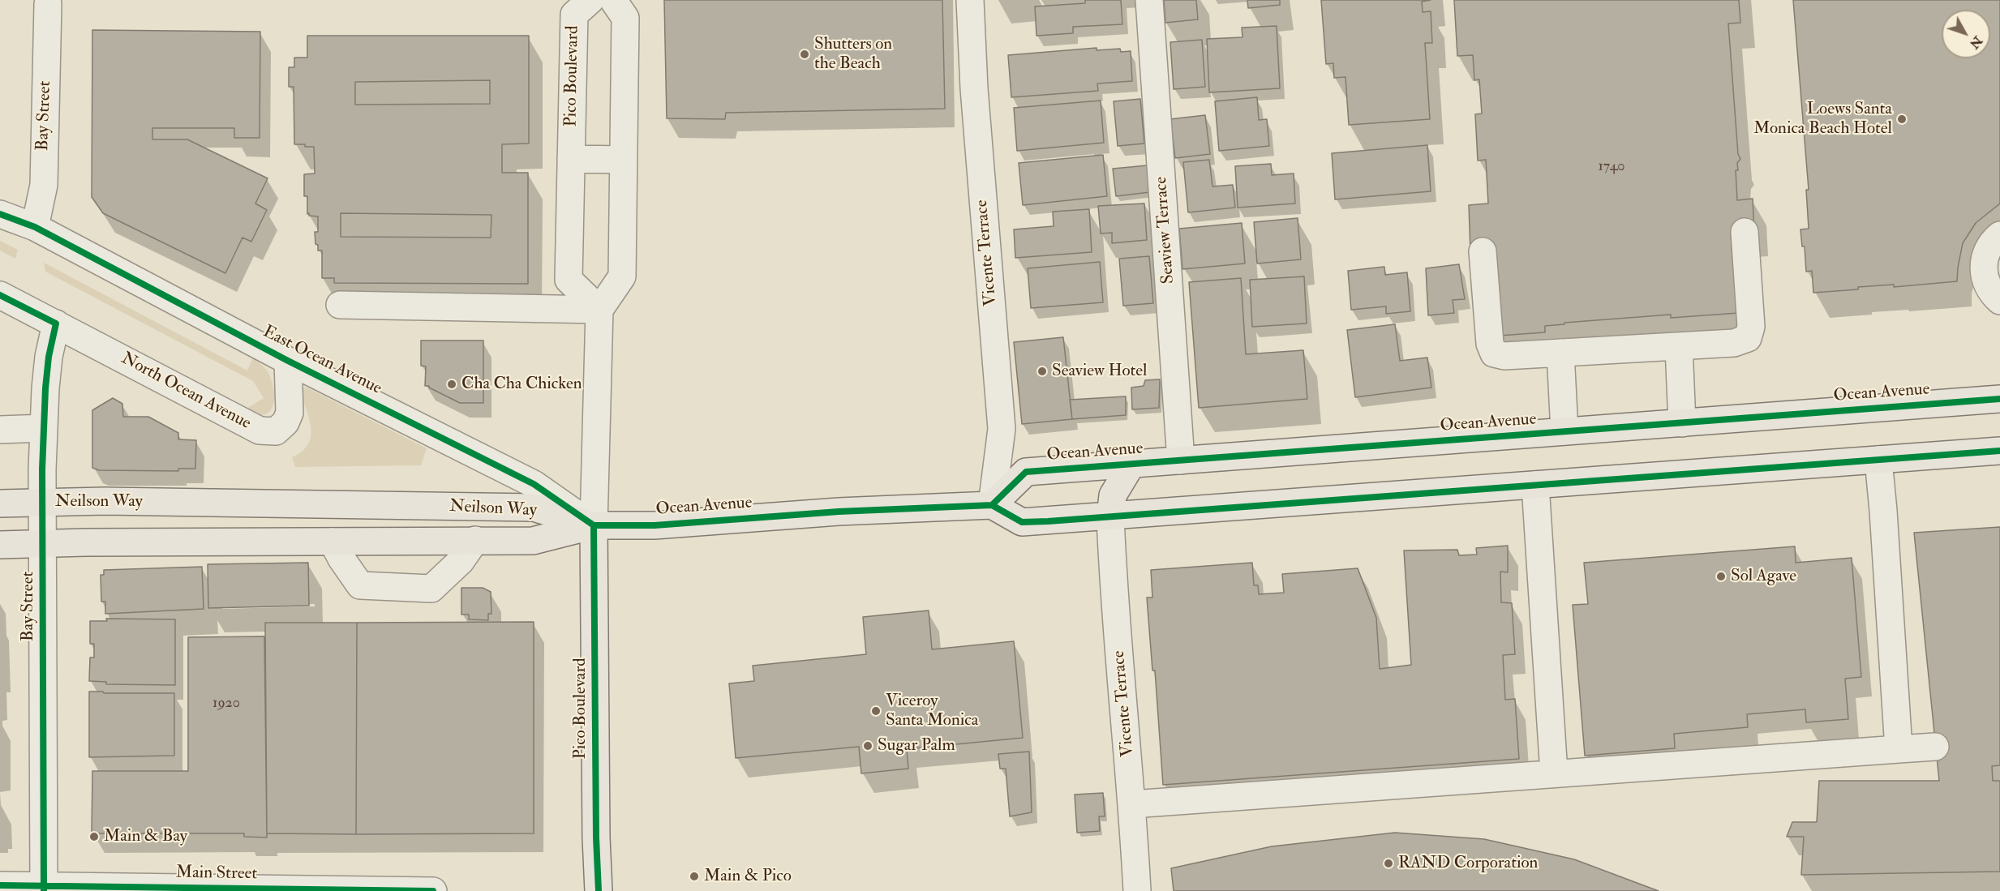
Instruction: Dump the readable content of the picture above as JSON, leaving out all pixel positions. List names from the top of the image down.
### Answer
{
  "streets": {
    "main road": ["Pico Boulevard", "Ocean Avenue", "Neilson Way"],
    "street": [
      "Bay Street",
      "Seaview Terrace",
      "Vicente Terrace",
      "East Ocean Avenue",
      "North Ocean Avenue",
      "Main Street"
    ]
  },
  "crossings": [
    ["Pico Boulevard", "East Ocean Avenue"],
    ["Pico Boulevard", "Ocean Avenue"],
    ["Pico Boulevard", "Neilson Way"],
    ["Bay Street", "East Ocean Avenue"],
    ["Bay Street", "North Ocean Avenue"],
    ["Bay Street", "Neilson Way"],
    ["Bay Street", "Main Street"],
    ["Seaview Terrace", "Ocean Avenue"],
    ["Vicente Terrace", "Ocean Avenue"],
    ["East Ocean Avenue", "North Ocean Avenue"],
    ["East Ocean Avenue", "Ocean Avenue"],
    ["East Ocean Avenue", "Neilson Way"],
    ["Ocean Avenue", "Neilson Way"]
  ],
  "places": [
    "Shutters on the Beach",
    "Loews Santa Monica Beach Hotel",
    "Seaview Hotel",
    "Cha Cha Chicken",
    "Sol Agave",
    "Viceroy Santa Monica",
    "Sugar Palm",
    "Main & Bay",
    "RAND Corporation",
    "Main & Pico"
  ],
  "house_numbers": ["1740", "1920"],
  "north": "bottom right"
}
